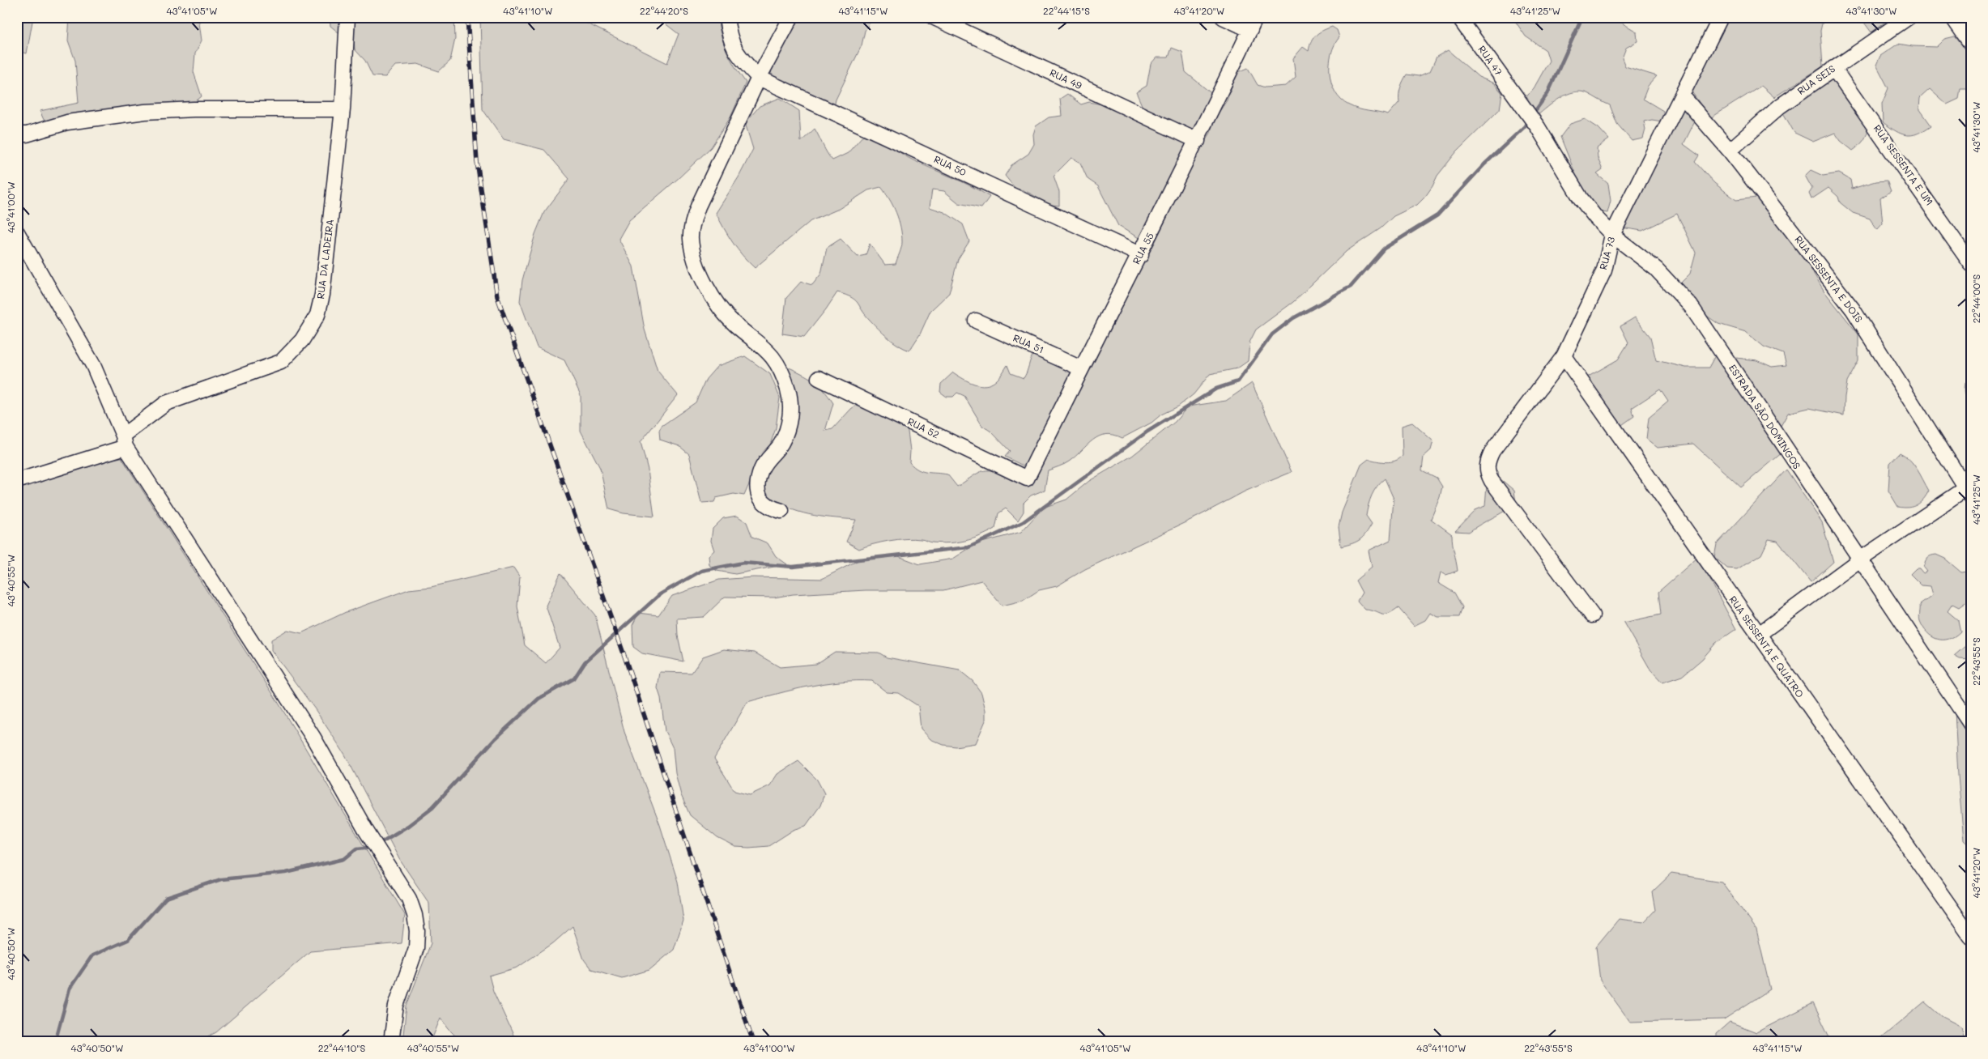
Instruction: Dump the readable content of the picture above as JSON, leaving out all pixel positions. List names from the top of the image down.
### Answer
{
  "streets": {
    "street": [
      "RUA 47",
      "RUA 49",
      "RUA SEIS",
      "RUA SESSENTA E UM",
      "RUA 50",
      "RUA 55",
      "RUA 73",
      "RUA DA LADEIRA",
      "RUA SESSENTA E DOIS",
      "RUA 51",
      "ESTRADA SÃO DOMINGOS",
      "RUA 52",
      "RUA SESSENTA E QUATRO"
    ]
  },
  "crossings": [
    ["RUA 47", "ESTRADA SÃO DOMINGOS"],
    ["RUA 49", "RUA 55"],
    ["RUA SEIS", "RUA SESSENTA E UM"],
    ["RUA SEIS", "RUA SESSENTA E DOIS"],
    ["RUA 50", "RUA 55"],
    ["RUA 55", "RUA 51"],
    ["RUA 55", "RUA 52"],
    ["RUA 73", "RUA SESSENTA E DOIS"],
    ["RUA 73", "ESTRADA SÃO DOMINGOS"],
    ["RUA 73", "RUA SESSENTA E QUATRO"]
  ],
  "coordinates": [
    "43°41'05\"W",
    "43°41'10\"W",
    "22°44'20\"S",
    "43°41'15\"W",
    "22°44'15\"S",
    "43°41'20\"W",
    "43°41'25\"W",
    "43°41'30\"W",
    "43°41'00\"W",
    "22°44'00\"S",
    "43°40'55\"W",
    "22°43'55\"S",
    "43°40'50\"W",
    "22°44'10\"S"
  ]
}
